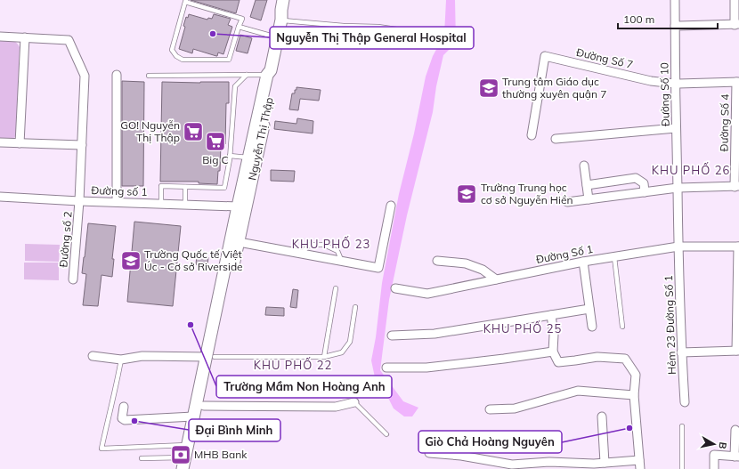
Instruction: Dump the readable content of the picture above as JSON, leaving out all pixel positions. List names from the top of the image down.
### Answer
{
  "streets": {
    "main road": ["Nguyễn Thị Thập"],
    "street": [
      "Đường Số 7",
      "Đường Số 10",
      "Đường Số 4",
      "Đường số 1",
      "Đường số 2",
      "Đường Số 1",
      "Hẻm 23 Đường Số 1"
    ]
  },
  "crossings": [
    ["Đường Số 7", "Đường Số 10"],
    ["Đường Số 7", "Đường Số 4"],
    ["Nguyễn Thị Thập", "Đường số 1"],
    ["Đường số 1", "Đường số 2"],
    ["Đường Số 1", "Hẻm 23 Đường Số 1"]
  ],
  "districts": [
    "KHU PHỐ 26",
    "KHU PHỐ 23",
    "KHU PHỐ 25",
    "KHU PHỐ 22"
  ],
  "places": {
    "other": [
      "Nguyễn Thị Thập General Hospital",
      "Trường Mầm Non Hoàng Anh",
      "Đại Bình Minh",
      "Giò Chả Hoàng Nguyên"
    ],
    "school or university": ["Trung tâm Giáo dục thường xuyên quận 7", "Trường Trung học cơ sở Nguyễn Hiền", "Trường Quốc tế Việt Úc - Cơ sở Riverside"],
    "supermarket": ["GO! Nguyễn Thị Thập", "Big C"],
    "bank": ["MHB Bank"]
  },
  "scale_bar": "100 m",
  "north": "right"
}
